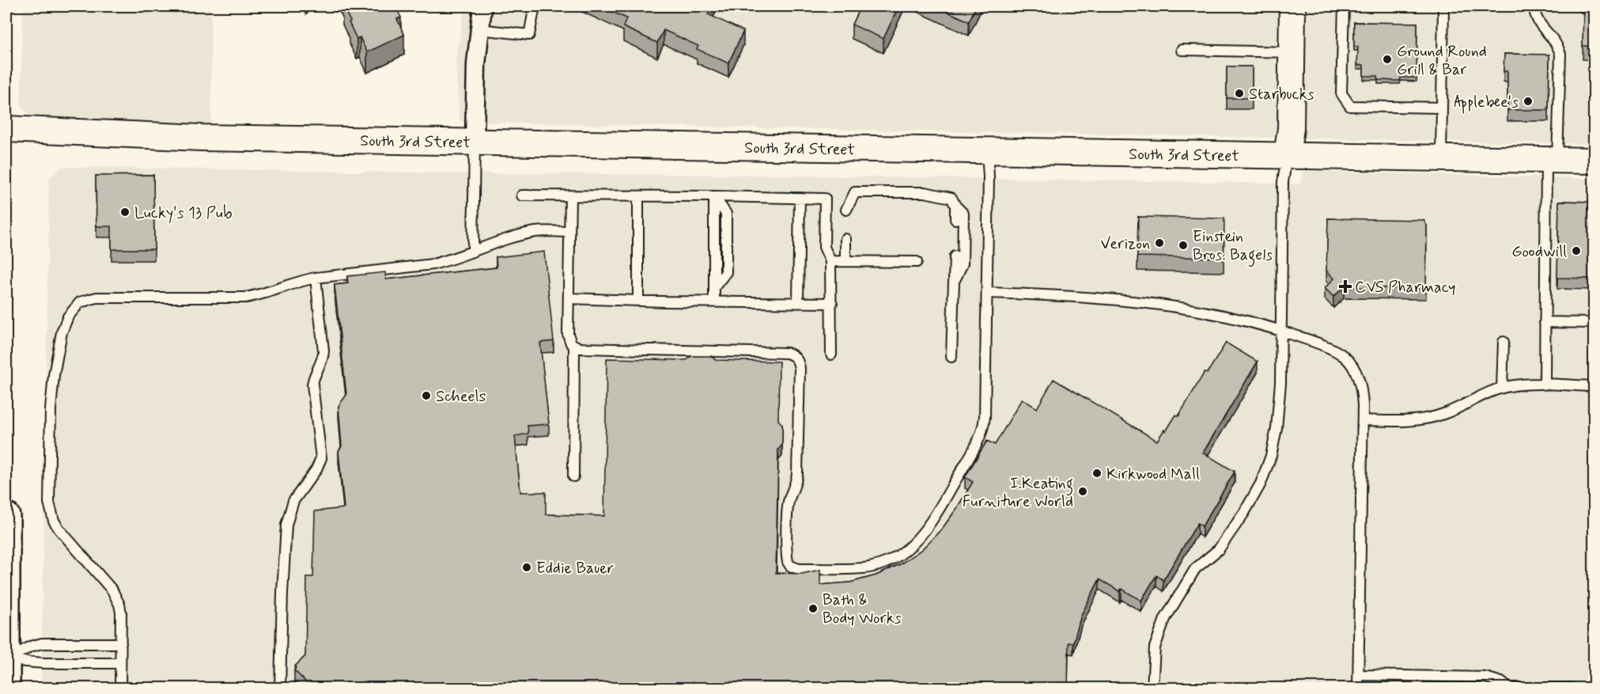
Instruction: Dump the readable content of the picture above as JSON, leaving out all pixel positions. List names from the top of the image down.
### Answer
{
  "streets": {
    "street": ["South 3rd Street"]
  },
  "places": {
    "other": [
      "Ground Round Grill & Bar",
      "Starbucks",
      "Applebee's",
      "Lucky's 13 Pub",
      "Verizon",
      "Einstein Bros. Bagels",
      "Goodwill",
      "Scheels",
      "Kirkwood Mall",
      "I.Keating Furniture World",
      "Eddie Bauer",
      "Bath & Body Works"
    ],
    "health": ["CVS Pharmacy"]
  }
}
